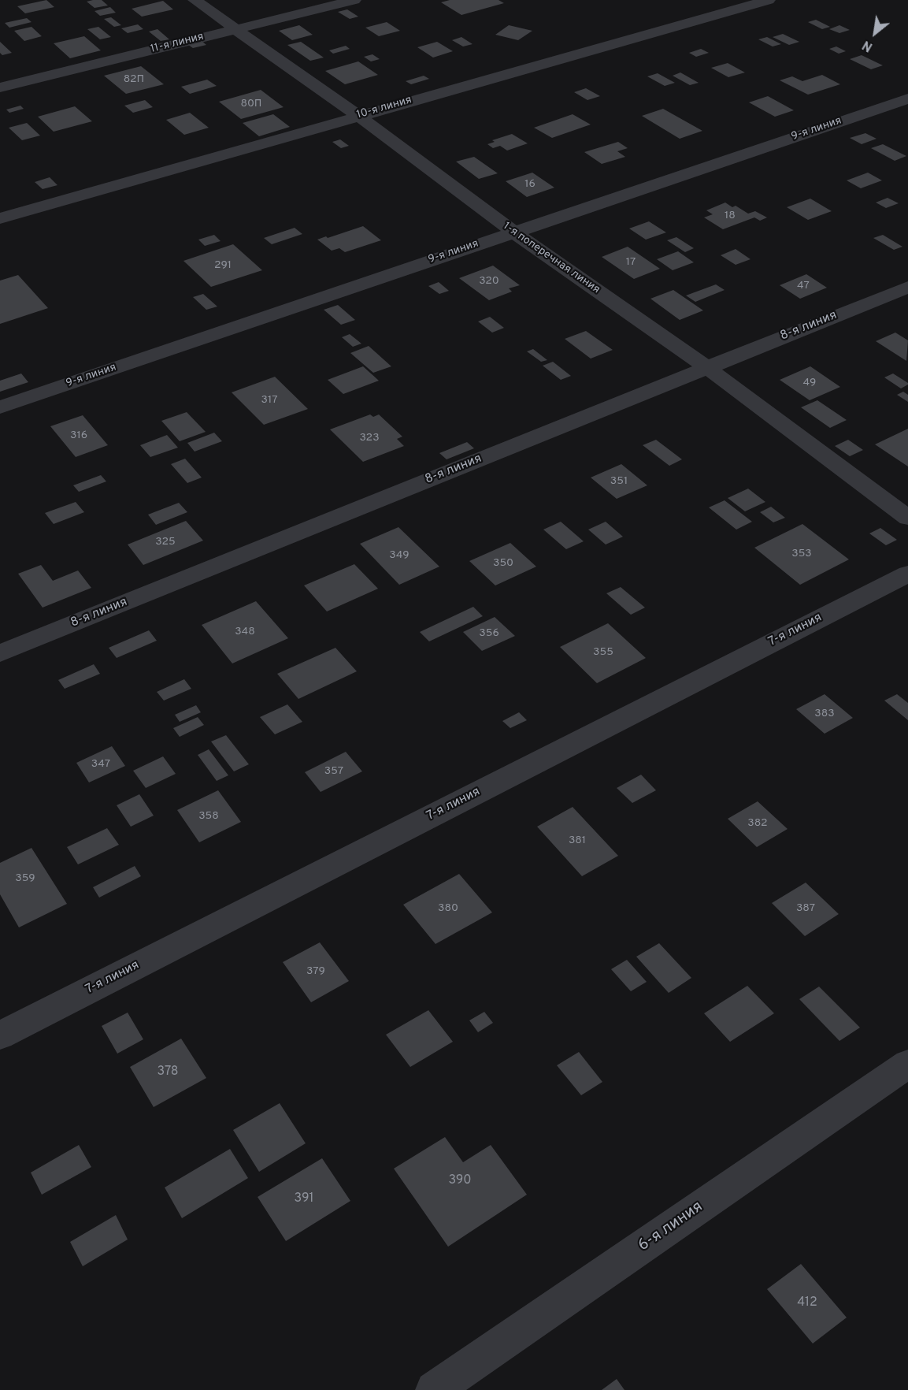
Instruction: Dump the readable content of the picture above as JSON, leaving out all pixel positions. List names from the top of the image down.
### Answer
{
  "streets": {
    "street": [
      "11-я линия",
      "10-я линия",
      "9-я линия",
      "1-я поперечная линия",
      "8-я линия",
      "7-я линия",
      "6-я линия"
    ]
  },
  "crossings": [
    ["11-я линия", "1-я поперечная линия"],
    ["10-я линия", "1-я поперечная линия"],
    ["9-я линия", "1-я поперечная линия"],
    ["1-я поперечная линия", "8-я линия"]
  ],
  "house_numbers": [
    "82П",
    "80П",
    "16",
    "18",
    "17",
    "291",
    "320",
    "47",
    "49",
    "317",
    "316",
    "323",
    "351",
    "325",
    "353",
    "349",
    "350",
    "348",
    "356",
    "355",
    "383",
    "347",
    "357",
    "358",
    "382",
    "381",
    "359",
    "380",
    "387",
    "379",
    "378",
    "390",
    "391",
    "412"
  ],
  "north": "bottom left"
}
